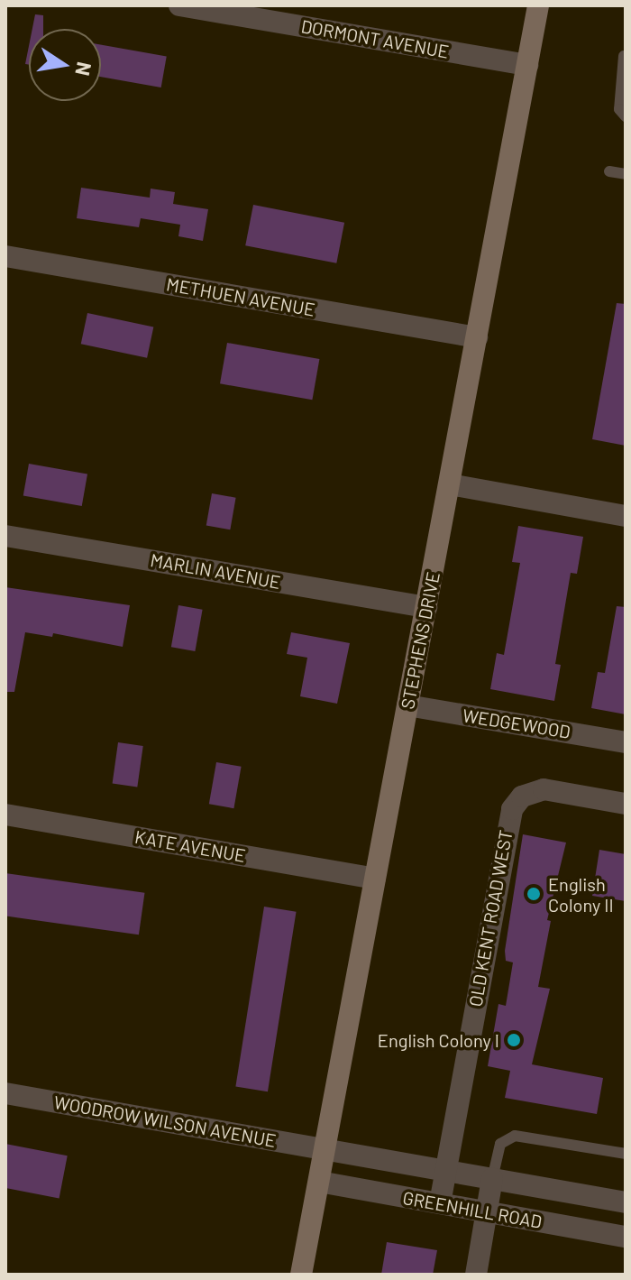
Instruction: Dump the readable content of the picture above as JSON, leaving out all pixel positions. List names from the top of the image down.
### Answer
{
  "streets": {
    "street": [
      "DORMONT AVENUE",
      "METHUEN AVENUE",
      "MARLIN AVENUE",
      "STEPHENS DRIVE",
      "WEDGEWOOD",
      "KATE AVENUE",
      "OLD KENT ROAD WEST",
      "WOODROW WILSON AVENUE",
      "GREENHILL ROAD"
    ]
  },
  "crossings": [
    ["DORMONT AVENUE", "STEPHENS DRIVE"],
    ["METHUEN AVENUE", "STEPHENS DRIVE"],
    ["MARLIN AVENUE", "STEPHENS DRIVE"],
    ["STEPHENS DRIVE", "WEDGEWOOD"],
    ["STEPHENS DRIVE", "KATE AVENUE"],
    ["STEPHENS DRIVE", "WOODROW WILSON AVENUE"],
    ["STEPHENS DRIVE", "GREENHILL ROAD"],
    ["OLD KENT ROAD WEST", "GREENHILL ROAD"],
    ["WOODROW WILSON AVENUE", "GREENHILL ROAD"]
  ],
  "places": ["English Colony II", "English Colony I"],
  "north": "right"
}
